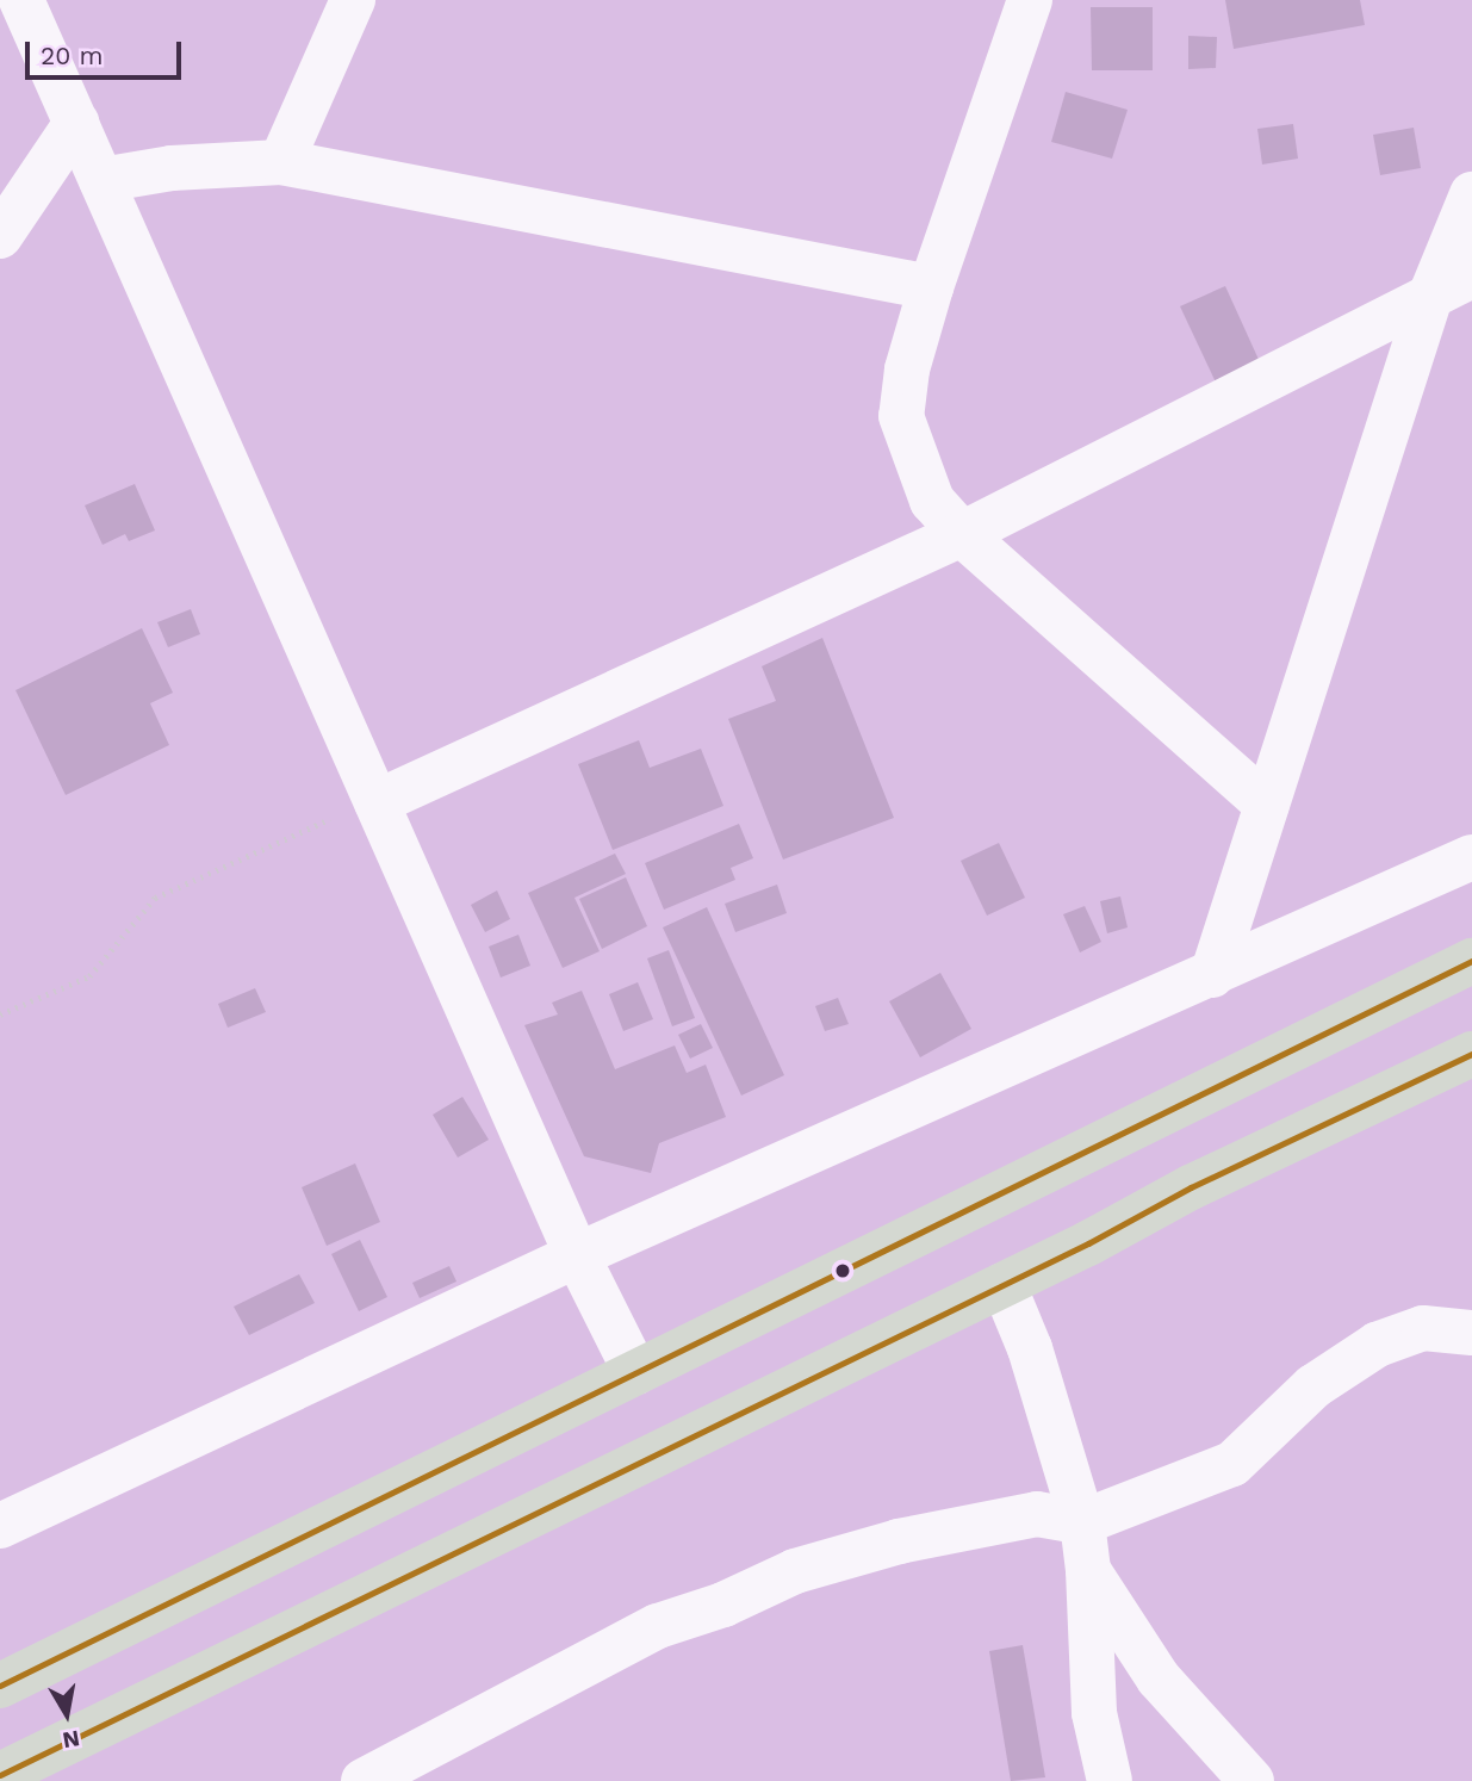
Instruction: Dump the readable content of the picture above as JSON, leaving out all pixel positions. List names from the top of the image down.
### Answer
{
  "scale_bar": "20 m",
  "north": "bottom"
}
